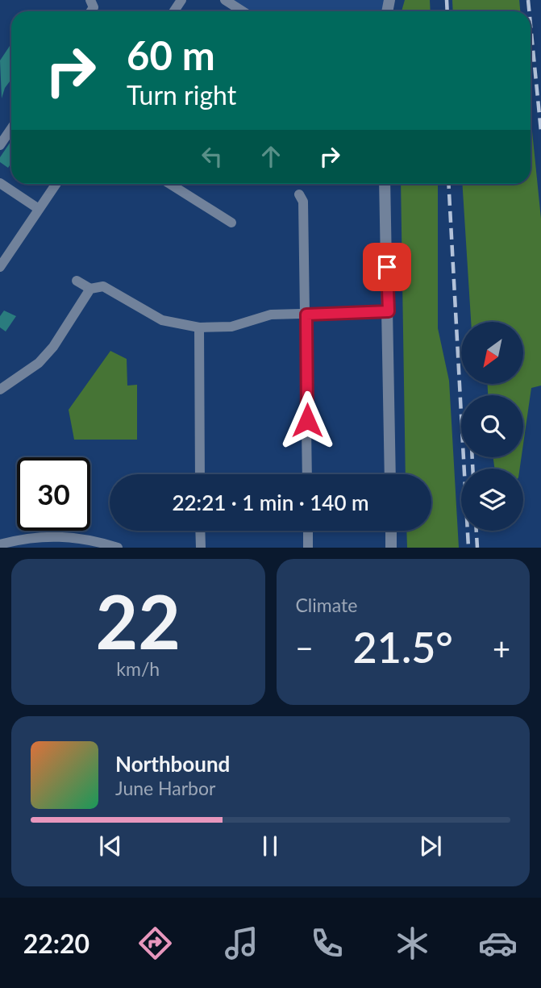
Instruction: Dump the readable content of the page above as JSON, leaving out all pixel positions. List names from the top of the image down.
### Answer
{
  "north": "bottom left",
  "page": {
    "turn": ["60 m", "Turn right"],
    "limit": "30",
    "trip": "22:21 · 1 min · 140 m",
    "tile": [
      ["22", "km/h"],
      "Climate"
    ],
    "heat": ["−", "21.5°", "+"],
    "song": ["Northbound", "June Harbor"],
    "tabs": "22:20"
  }
}
